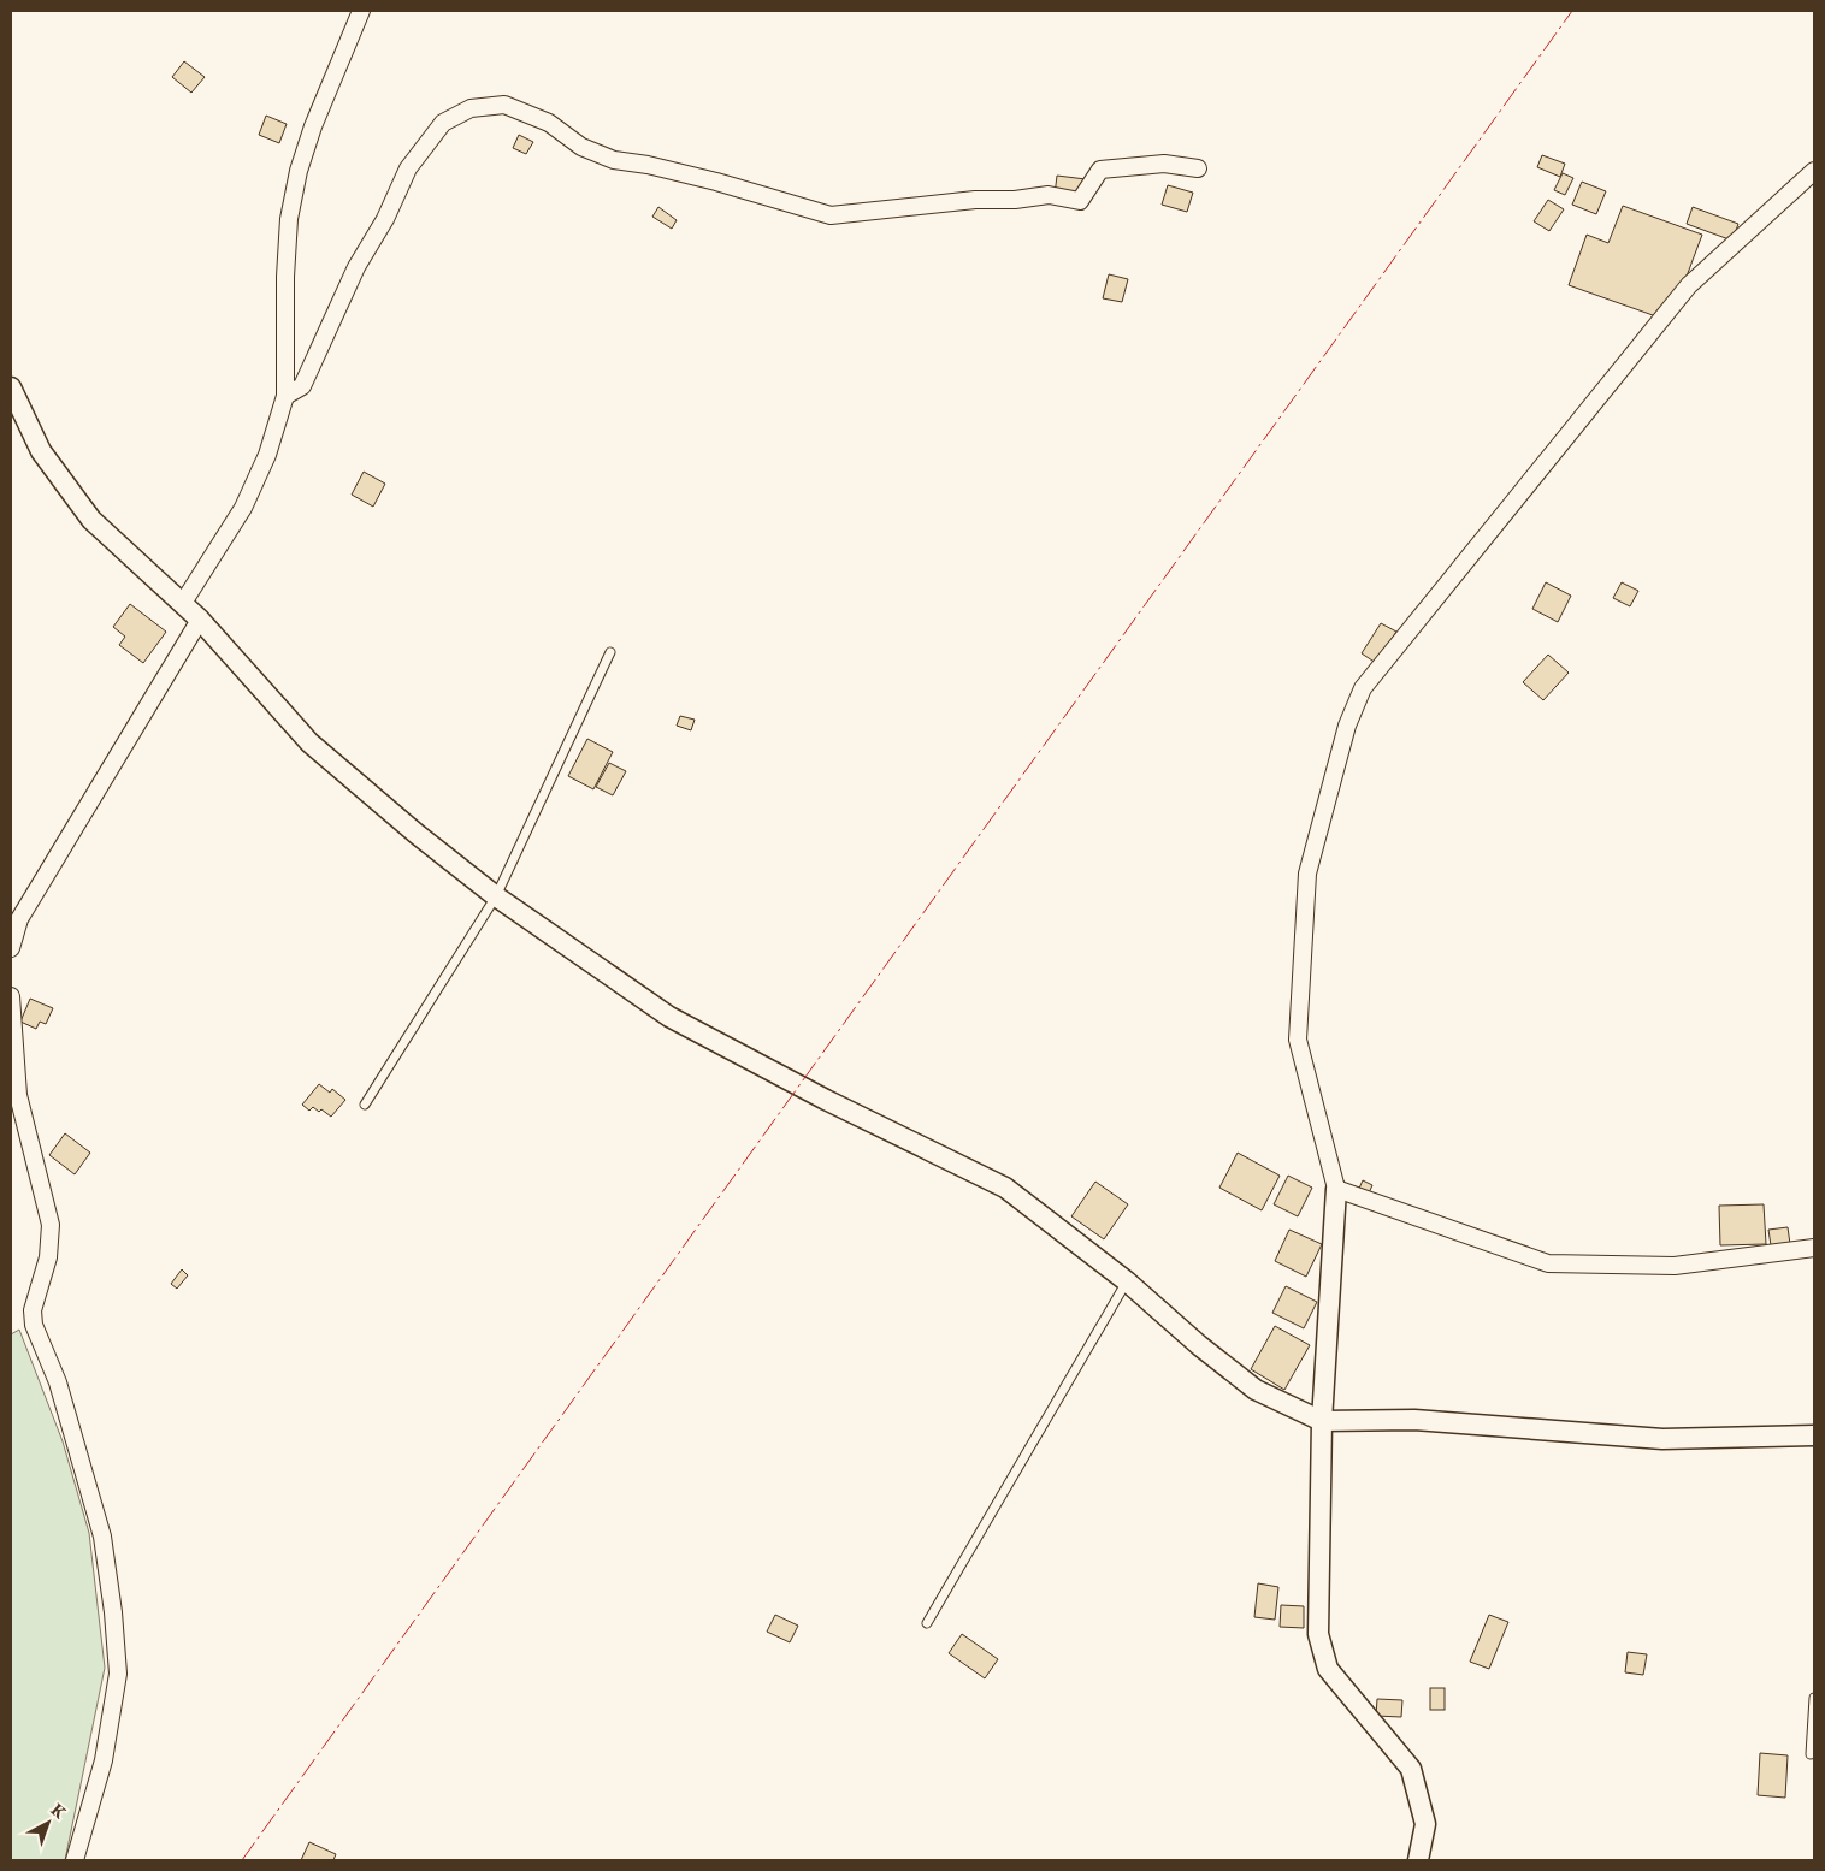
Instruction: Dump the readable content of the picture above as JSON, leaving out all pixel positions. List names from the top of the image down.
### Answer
{
  "north": "top right"
}
